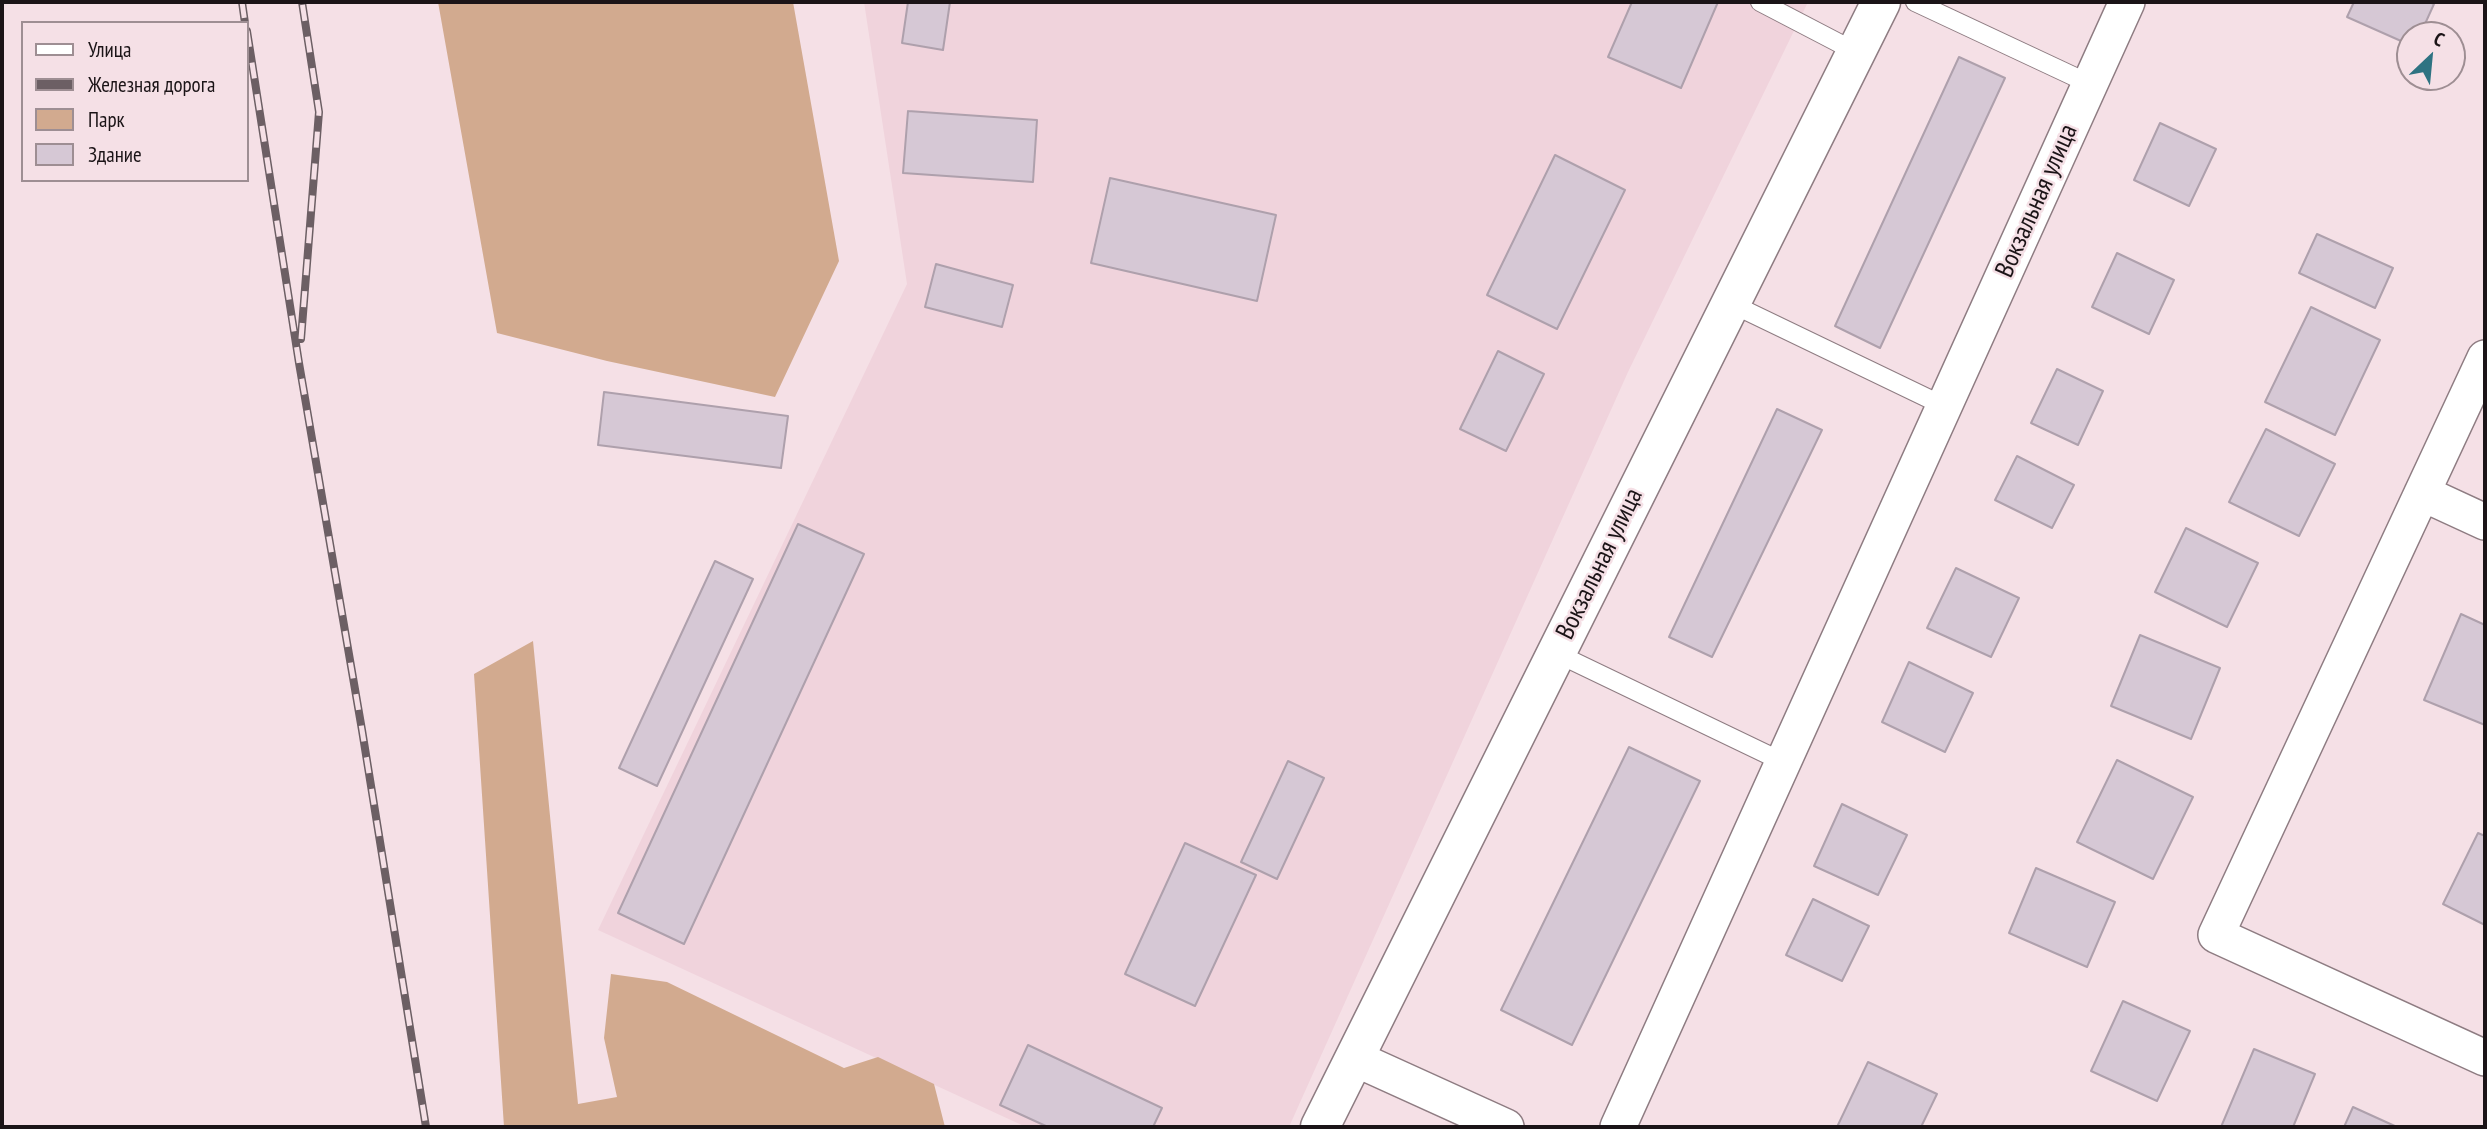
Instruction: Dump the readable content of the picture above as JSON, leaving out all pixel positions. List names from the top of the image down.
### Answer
{
  "streets": {
    "main road": ["Вокзальная улица"]
  },
  "legend": [
    "Улица",
    "Железная дорога",
    "Парк",
    "Здание"
  ],
  "north": "top right"
}
